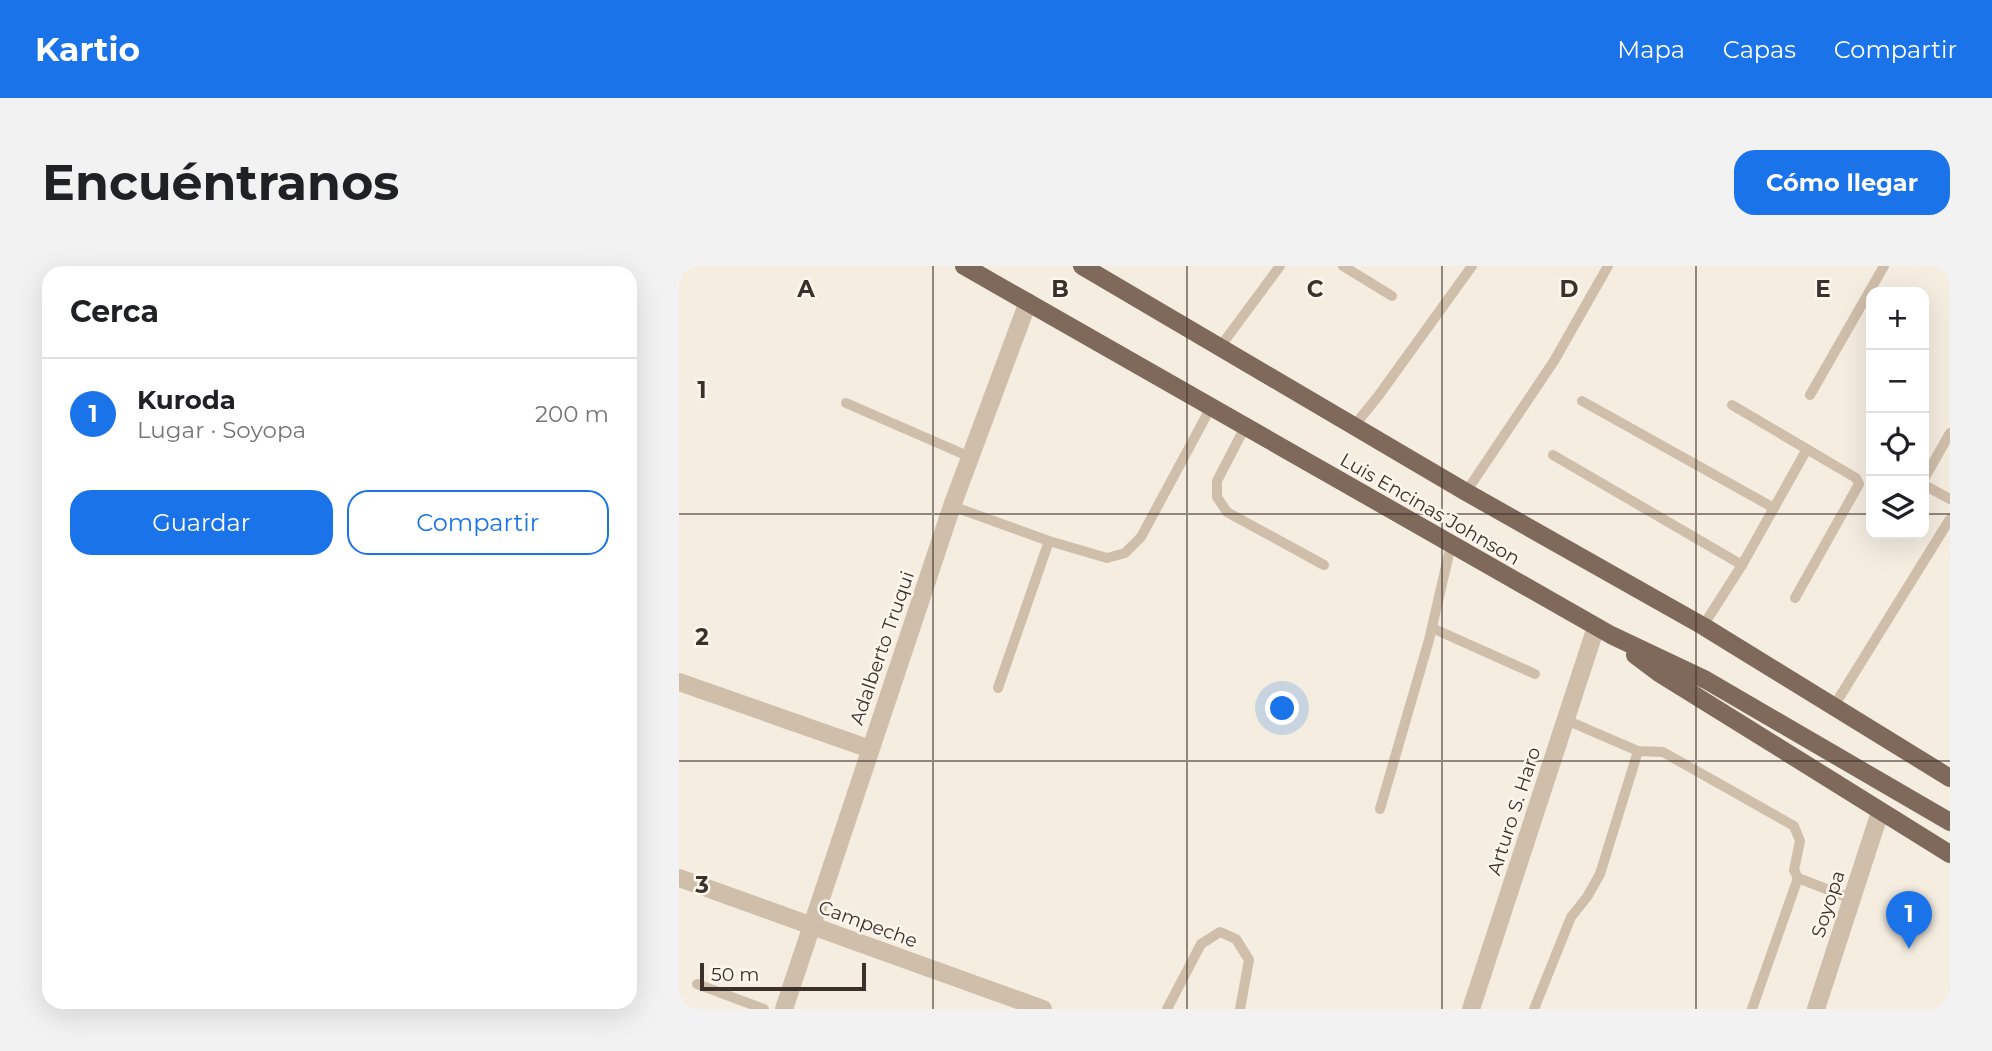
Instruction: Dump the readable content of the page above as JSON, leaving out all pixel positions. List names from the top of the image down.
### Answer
{
  "streets": {
    "main road": ["Luis Encinas Johnson"],
    "street": [
      "Adalberto Truqui",
      "Arturo S. Haro",
      "Soyopa",
      "Campeche"
    ]
  },
  "crossings": [
    ["Luis Encinas Johnson", "Adalberto Truqui"],
    ["Luis Encinas Johnson", "Arturo S. Haro"],
    ["Adalberto Truqui", "Campeche"]
  ],
  "scale_bar": "50 m",
  "page": {
    "header": "Kartio",
    "nav": ["Mapa", "Capas", "Compartir"],
    "buttons": [
      "Cómo llegar",
      ["Guardar", "Compartir"]
    ],
    "title": "Encuéntranos",
    "heading": "Cerca",
    "map_buttons": ["+", "−"],
    "list": [
      {
        "mark": "1",
        "name": "Kuroda",
        "note": "Lugar · Soyopa",
        "value": "200 m"
      }
    ],
    "pins": "1",
    "scale": "50 m"
  },
  "grid": {
    "columns": [
      "A",
      "B",
      "C",
      "D",
      "E"
    ],
    "rows": ["1", "2", "3"]
  }
}
